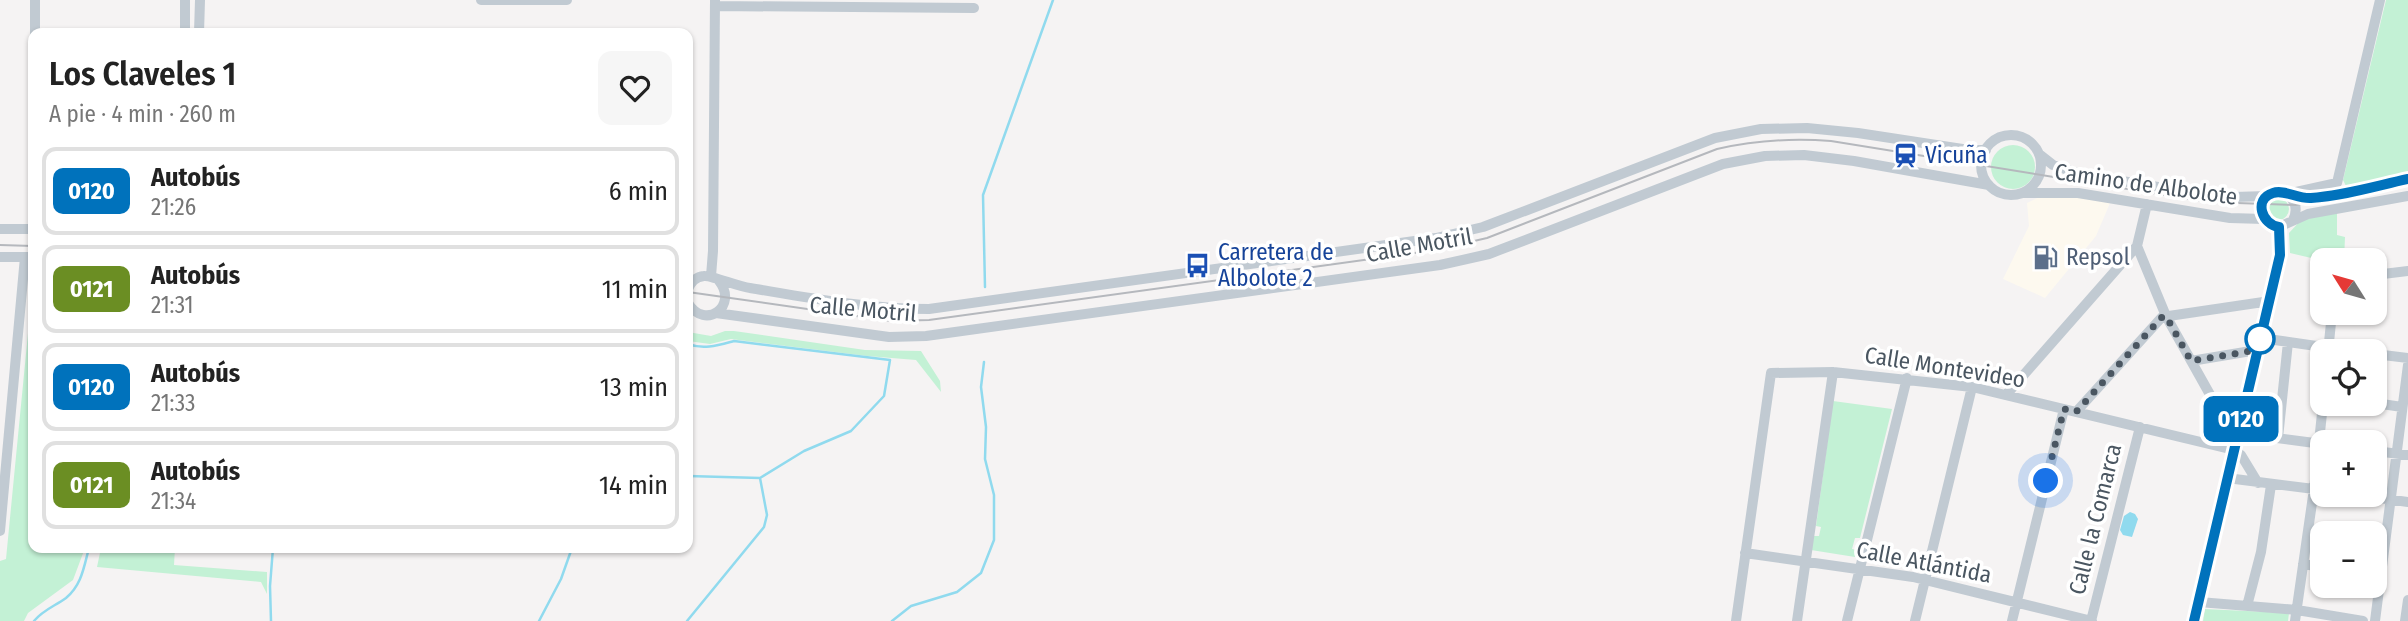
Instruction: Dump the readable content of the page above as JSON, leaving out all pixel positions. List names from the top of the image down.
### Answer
{
  "streets": {
    "street": [
      "Camino de Albolote",
      "Calle Motril",
      "Calle Montevideo",
      "Calle la Comarca",
      "Calle Atlántida"
    ]
  },
  "crossings": [
    ["Camino de Albolote", "Calle Motril"],
    ["Calle Montevideo", "Calle la Comarca"],
    ["Calle Montevideo", "Calle Atlántida"],
    ["Calle la Comarca", "Calle Atlántida"]
  ],
  "places": {
    "station": ["Vicuña"],
    "fuel station": ["Repsol"],
    "bus stop": ["Carretera de Albolote 2"]
  },
  "lines": ["bus line 0120"],
  "north": "top left",
  "page": {
    "on_map": "0120",
    "heading": ["Los Claveles 1", "A pie · 4 min · 260 m"],
    "list": [
      {
        "mark": "0120",
        "name": "Autobús",
        "note": "21:26",
        "value": "6 min"
      },
      {
        "mark": "0121",
        "name": "Autobús",
        "note": "21:31",
        "value": "11 min"
      },
      {
        "mark": "0120",
        "name": "Autobús",
        "note": "21:33",
        "value": "13 min"
      },
      {
        "mark": "0121",
        "name": "Autobús",
        "note": "21:34",
        "value": "14 min"
      }
    ],
    "map_buttons": ["+", "−"]
  }
}
